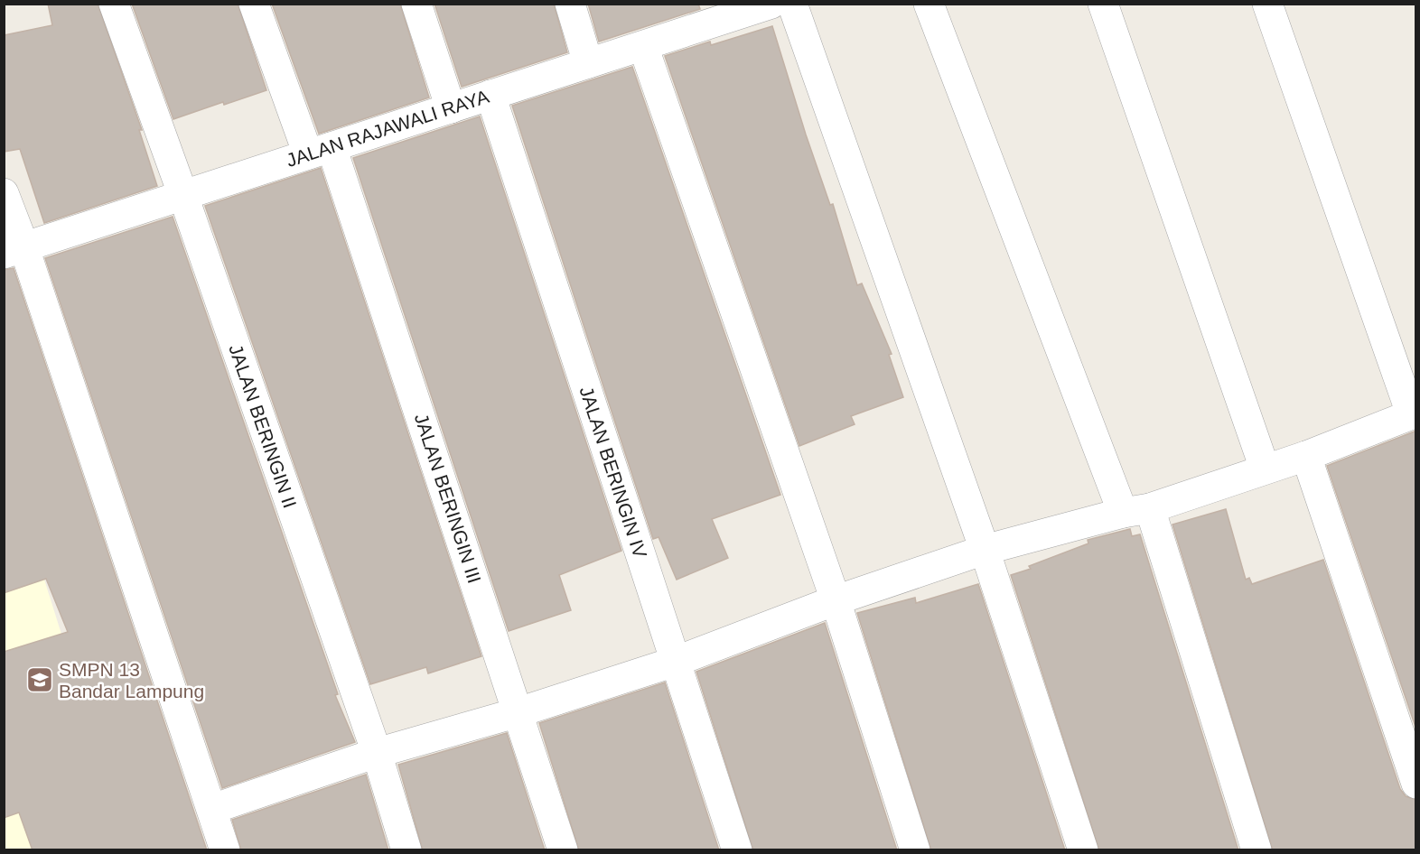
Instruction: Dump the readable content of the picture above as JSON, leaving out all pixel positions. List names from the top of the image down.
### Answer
{
  "streets": {
    "street": [
      "JALAN RAJAWALI RAYA",
      "JALAN BERINGIN II",
      "JALAN BERINGIN IV",
      "JALAN BERINGIN III"
    ]
  },
  "crossings": [
    ["JALAN RAJAWALI RAYA", "JALAN BERINGIN II"],
    ["JALAN RAJAWALI RAYA", "JALAN BERINGIN IV"],
    ["JALAN RAJAWALI RAYA", "JALAN BERINGIN III"]
  ],
  "places": {
    "school or university": ["SMPN 13 Bandar Lampung"]
  }
}
